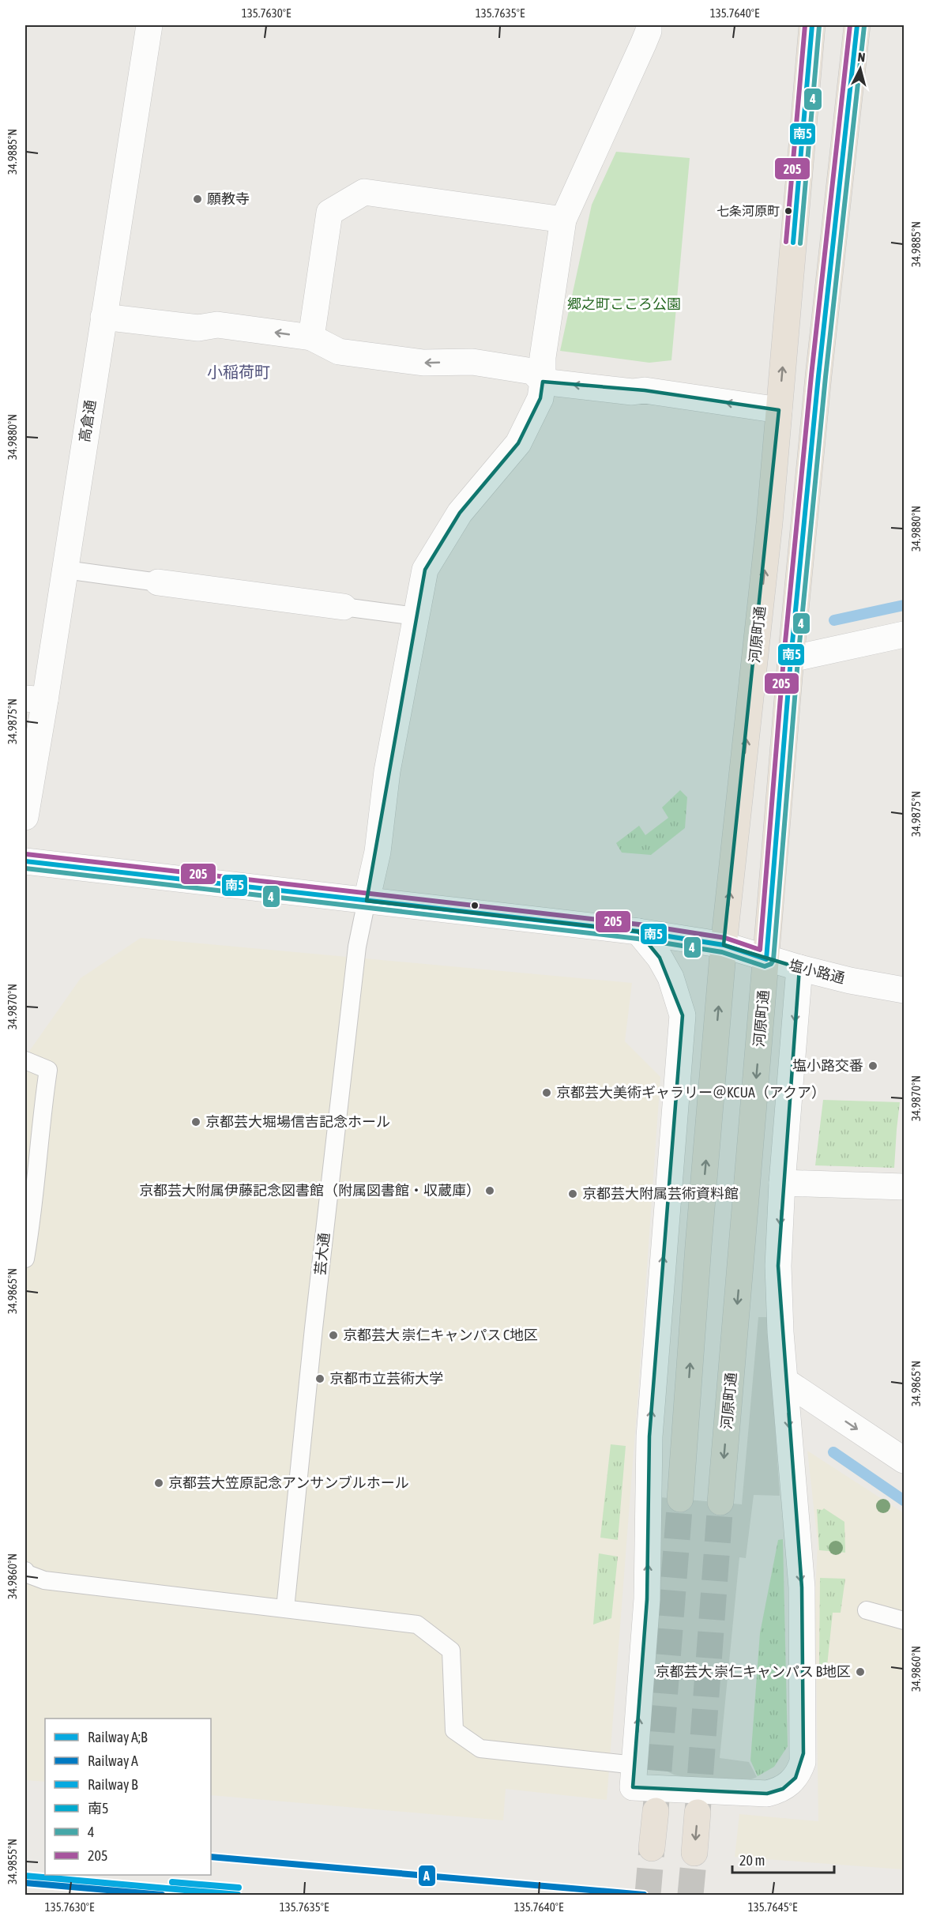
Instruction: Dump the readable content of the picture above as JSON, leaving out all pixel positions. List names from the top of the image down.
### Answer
{
  "streets": {
    "highway": ["河原町通"],
    "street": ["高倉通", "塩小路通"],
    "lane": ["芸大通"]
  },
  "crossings": [
    ["河原町通", "塩小路通"],
    ["塩小路通", "芸大通"]
  ],
  "districts": ["小稲荷町"],
  "parks": ["郷之町こころ公園"],
  "places": [
    "願教寺",
    "七条河原町",
    "塩小路交番",
    "京都芸大美術ギャラリー＠KCUA（アクア）",
    "京都芸大堀場信吉記念ホール",
    "京都芸大附属伊藤記念図書館（附属図書館・収蔵庫）",
    "京都芸大附属芸術資料館",
    "京都芸大 崇仁キャンパス C地区",
    "京都市立芸術大学",
    "京都芸大笠原記念アンサンブルホール",
    "京都芸大 崇仁キャンパス B地区"
  ],
  "lines": [
    "transit line 南5",
    "transit line 205",
    "transit line 4",
    "rail line A",
    "rail line A;B",
    "rail line B"
  ],
  "legend": [
    "Railway A;B",
    "Railway A",
    "Railway B",
    "南5",
    "4",
    "205"
  ],
  "scale_bar": "20 m",
  "north": "top",
  "coordinates": [
    "135.7630°E",
    "135.7635°E",
    "135.7640°E",
    "34.9885°N",
    "34.9880°N",
    "34.9875°N",
    "34.9870°N",
    "34.9865°N",
    "34.9860°N",
    "34.9855°N",
    "135.7645°E"
  ]
}
